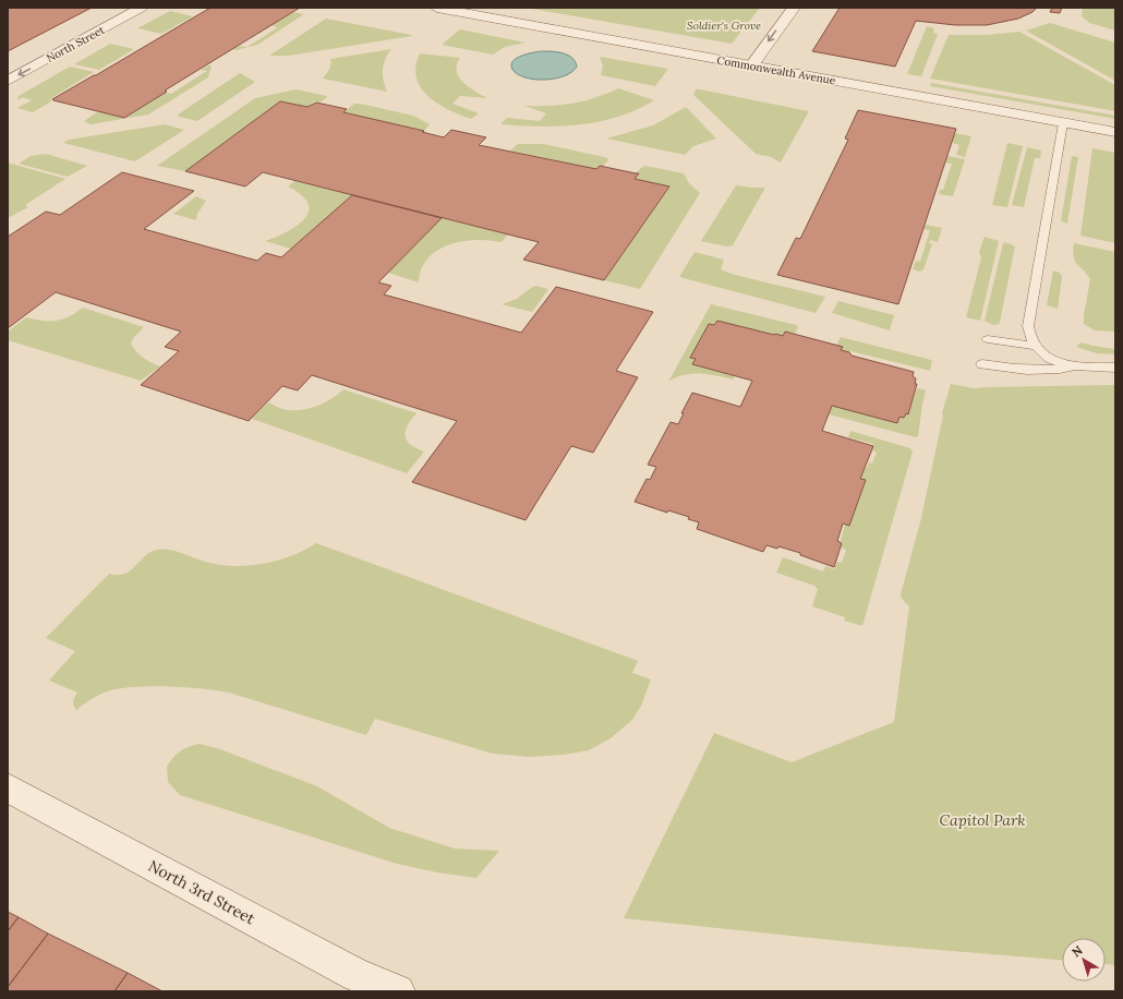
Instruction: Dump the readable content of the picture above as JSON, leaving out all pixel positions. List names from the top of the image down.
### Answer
{
  "streets": {
    "street": ["North Street", "Commonwealth Avenue", "North 3rd Street"]
  },
  "one_way": ["North Street"],
  "parks": ["Soldier's Grove", "Capitol Park"],
  "north": "top left"
}
